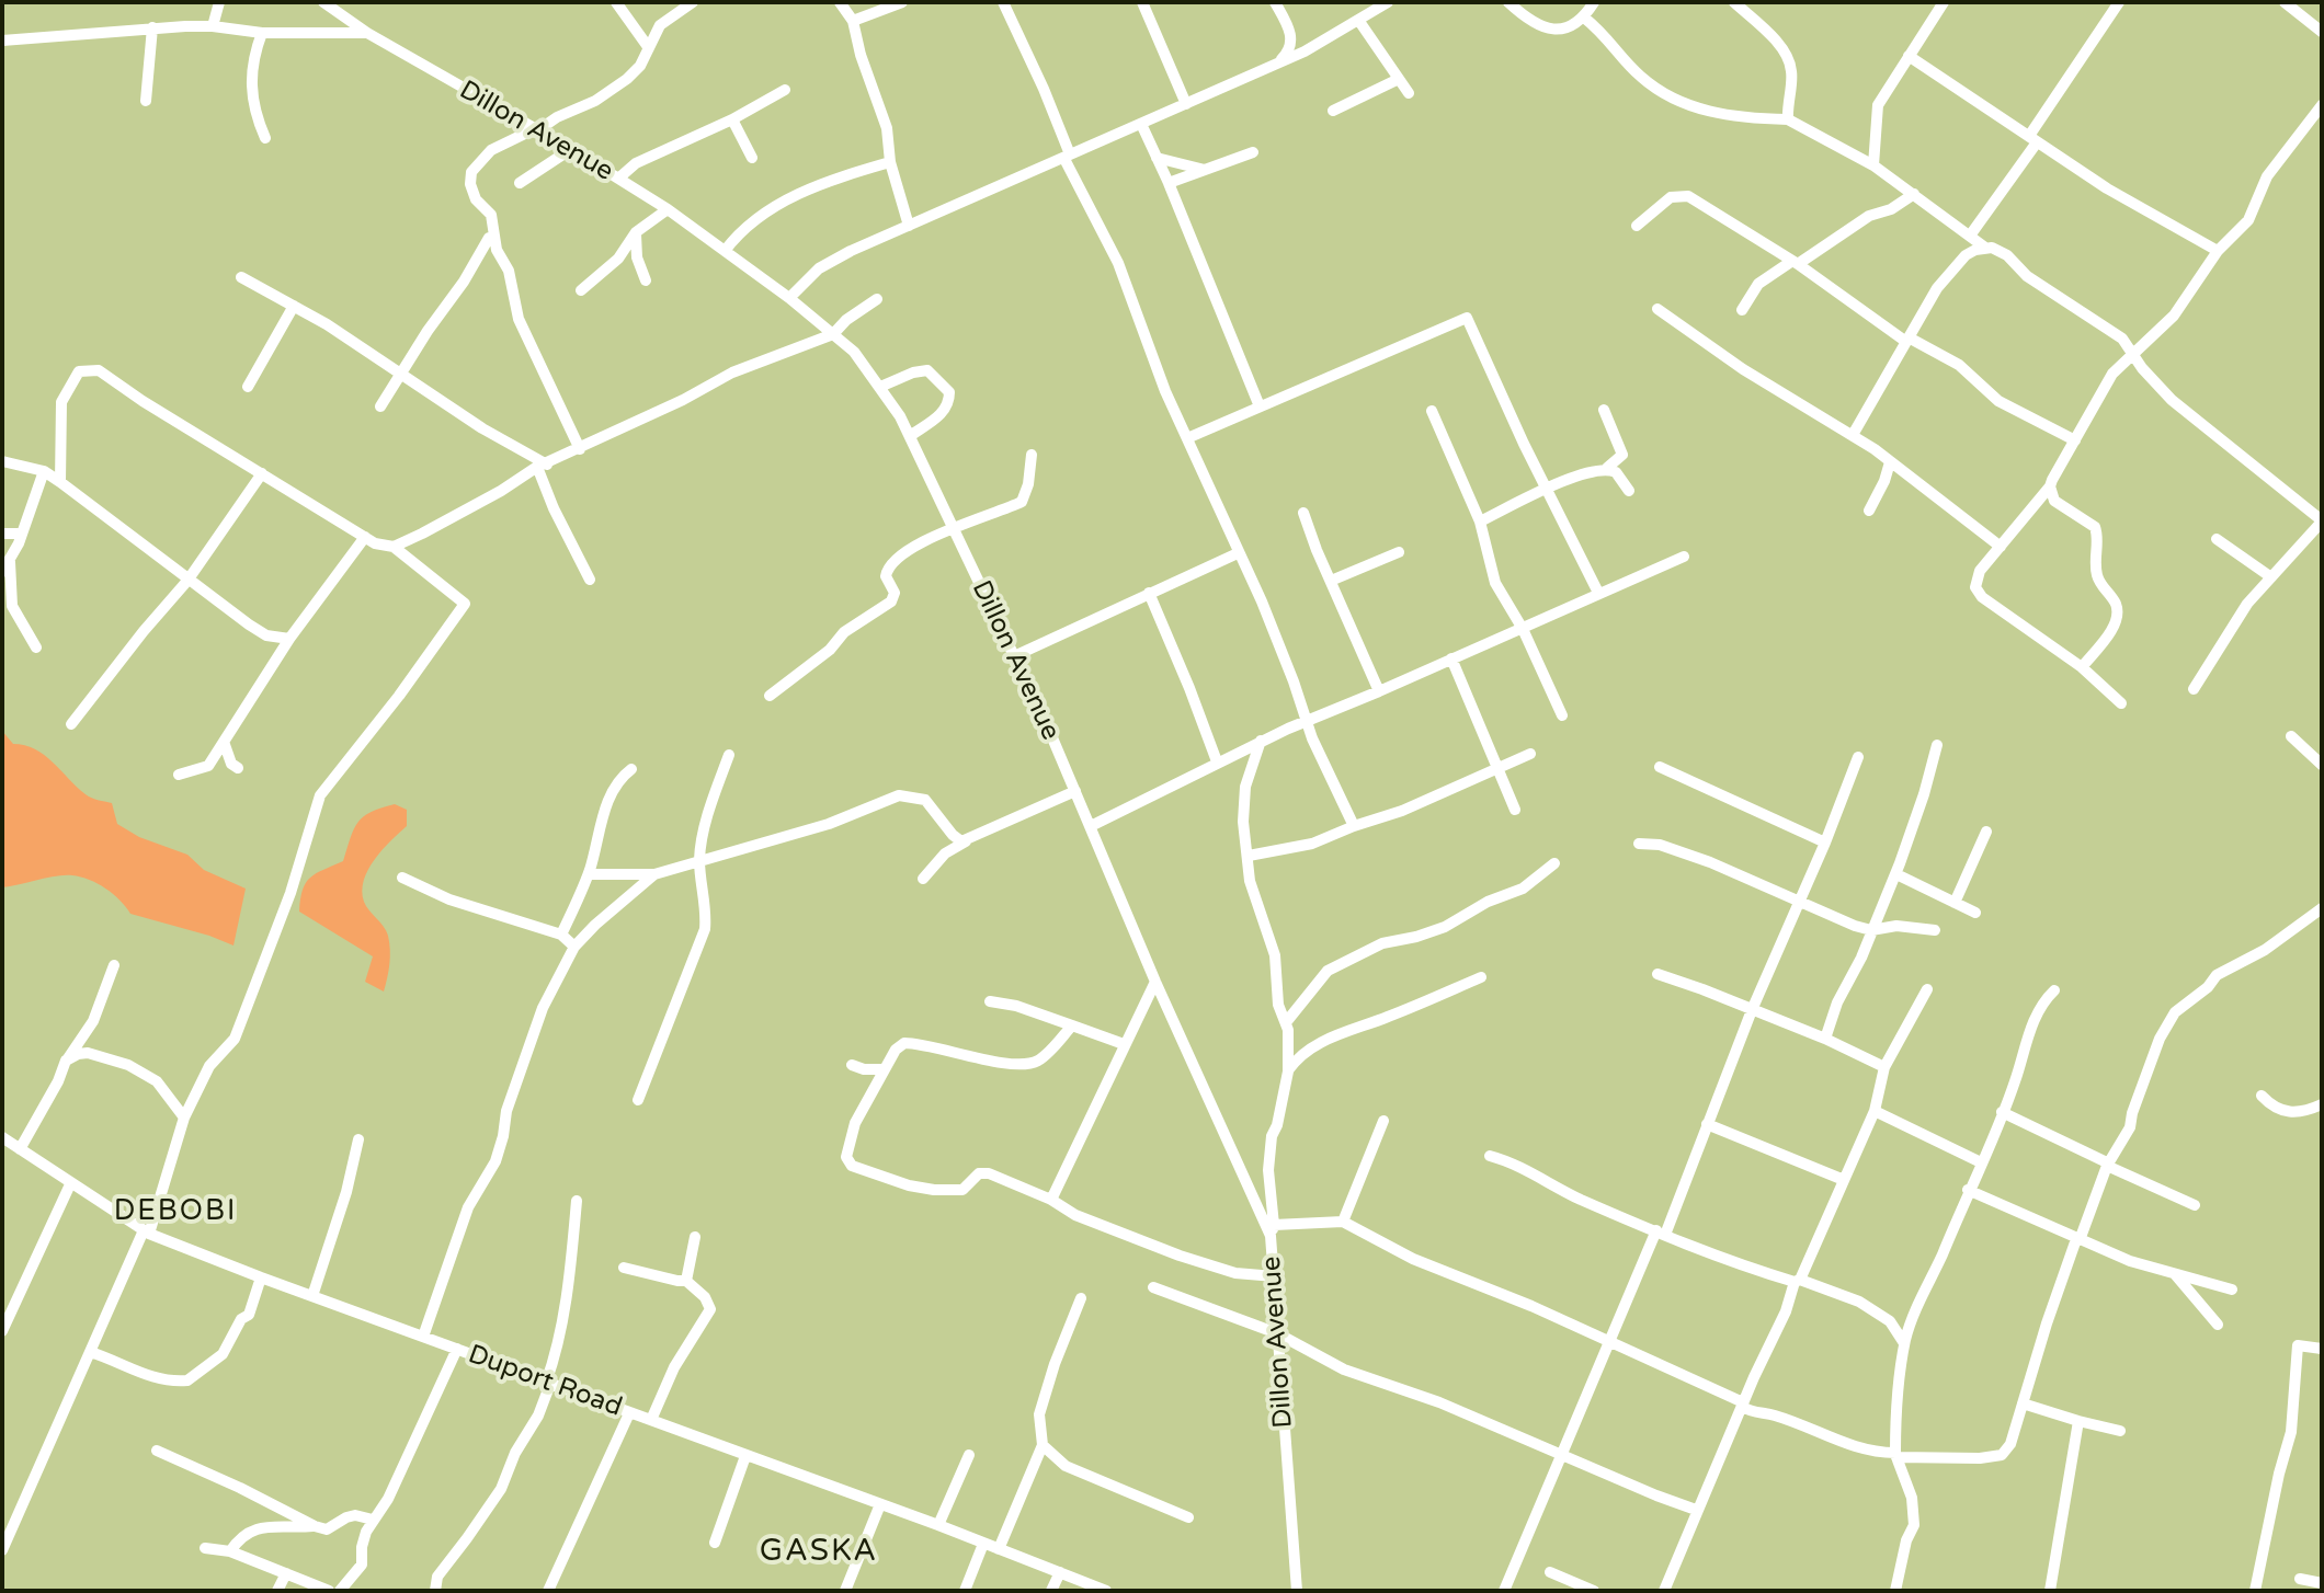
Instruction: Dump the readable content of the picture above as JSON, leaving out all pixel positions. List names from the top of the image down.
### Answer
{
  "streets": {
    "street": ["Dillon Avenue", "Duport Road"]
  },
  "districts": ["DEBOBI", "GASKA"]
}
